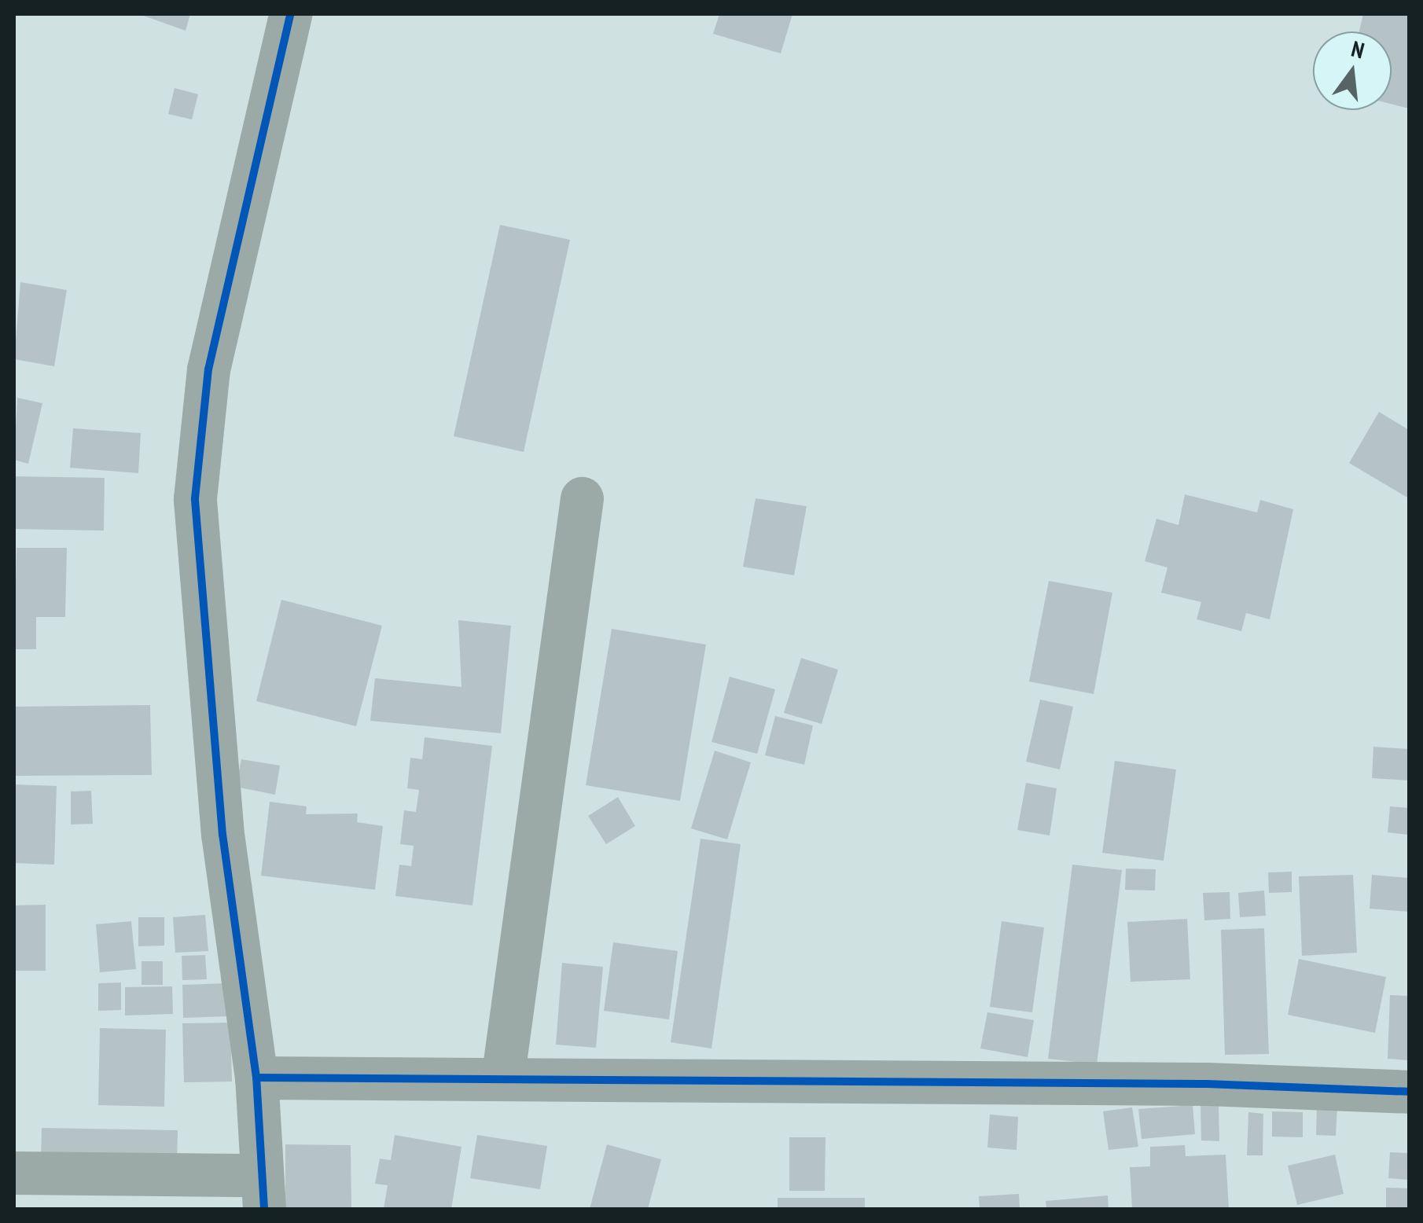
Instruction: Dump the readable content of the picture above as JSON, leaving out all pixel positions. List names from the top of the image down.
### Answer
{
  "north": "top"
}
